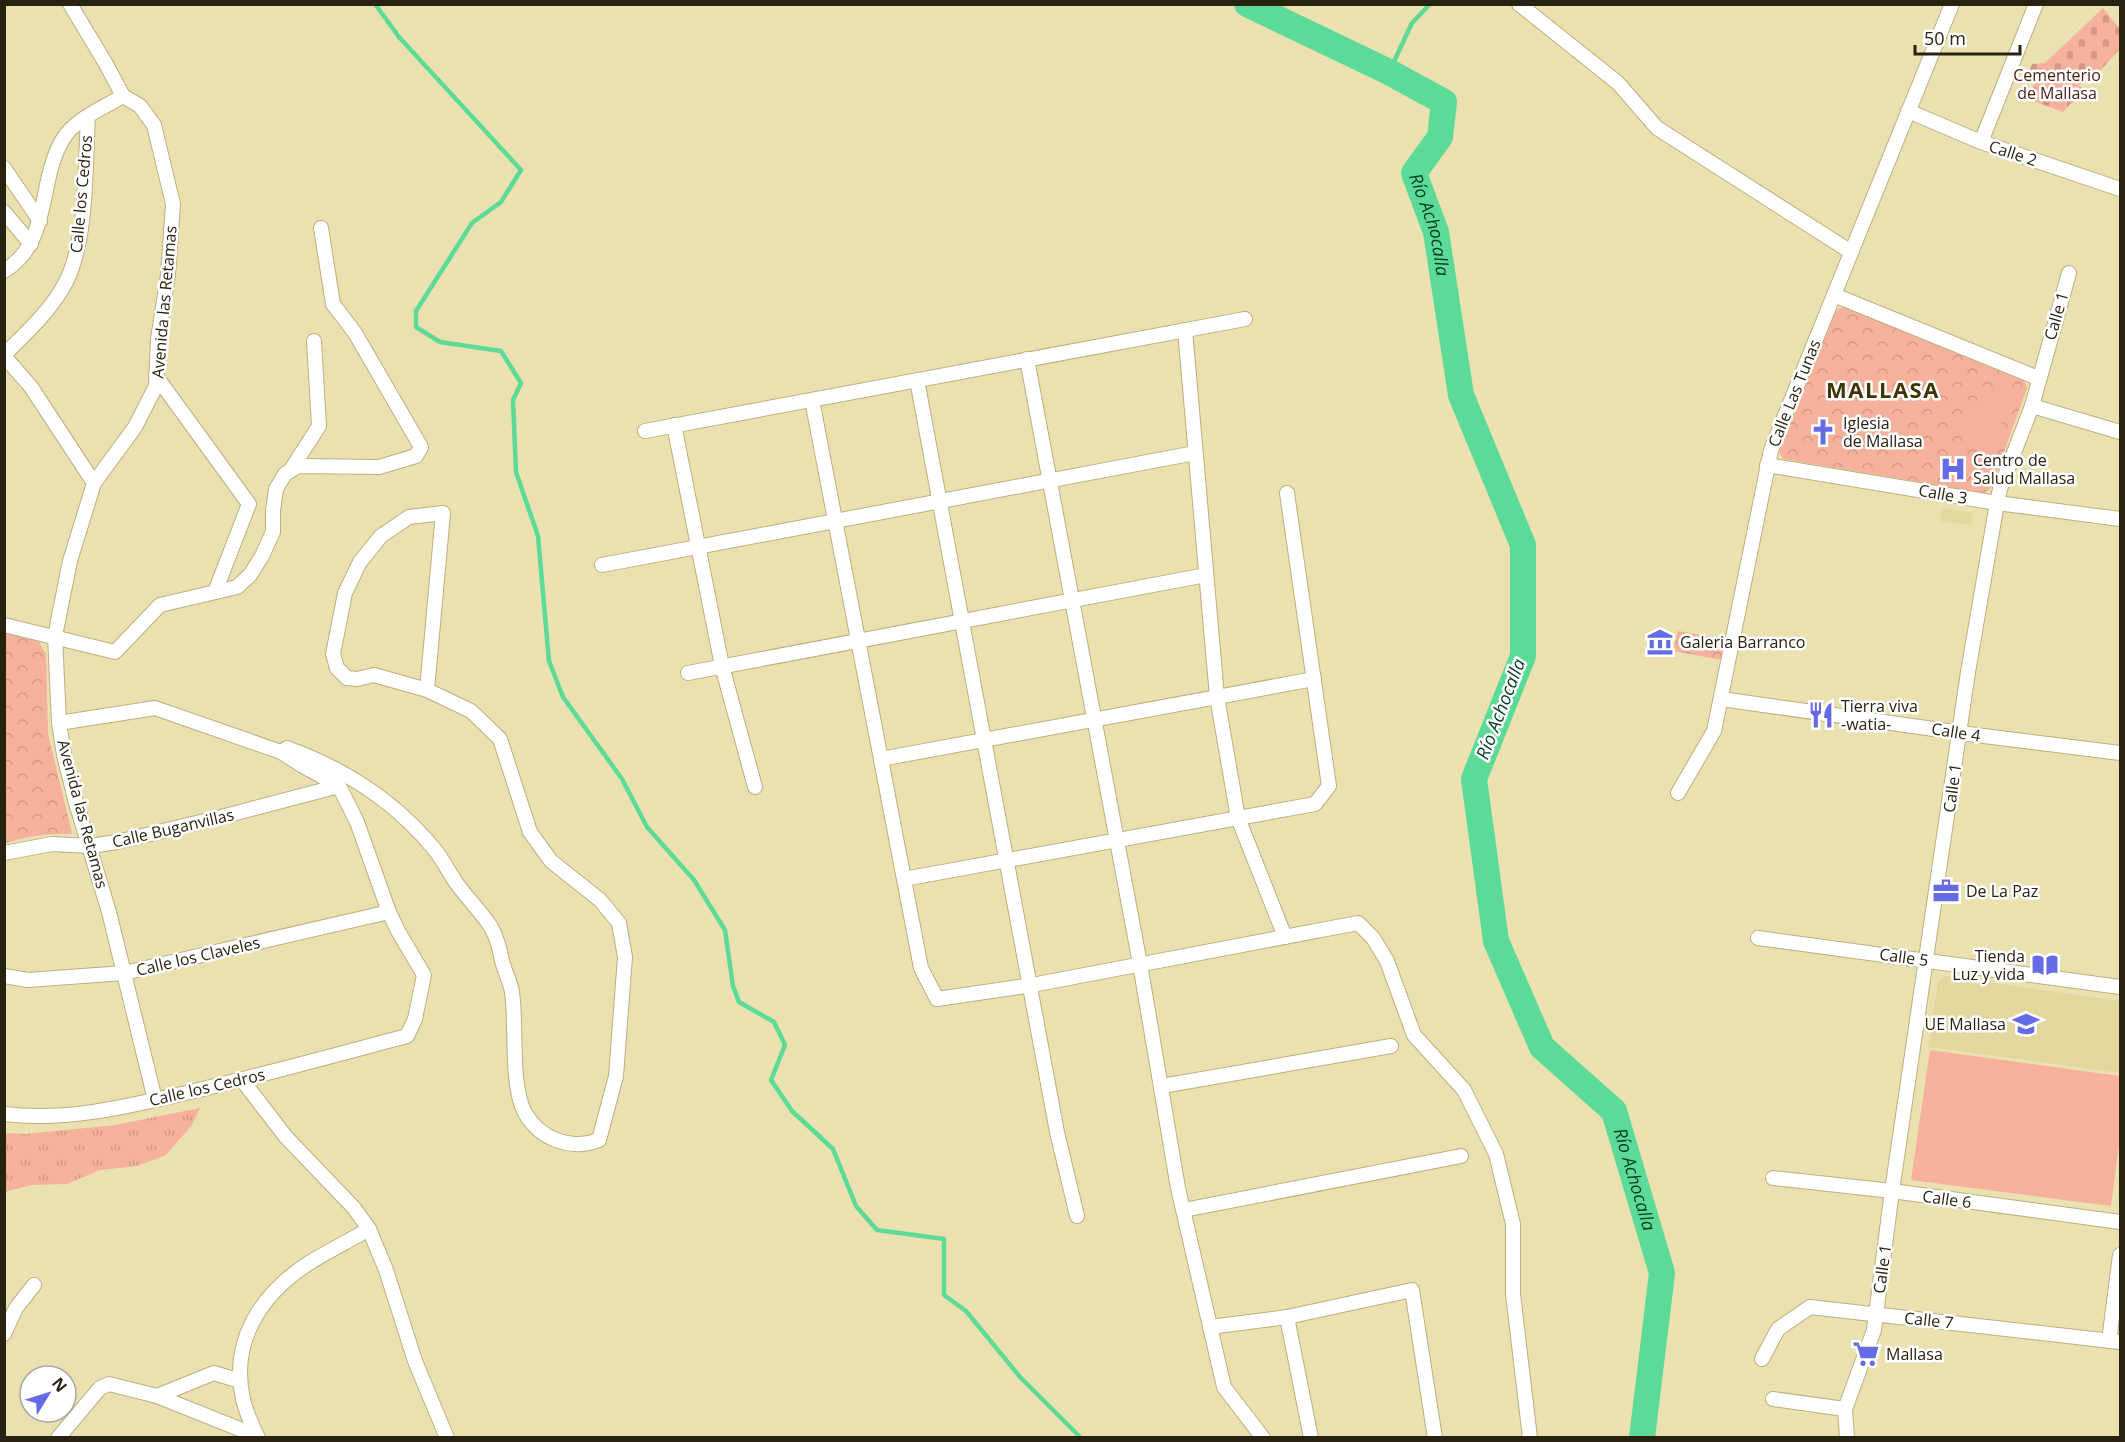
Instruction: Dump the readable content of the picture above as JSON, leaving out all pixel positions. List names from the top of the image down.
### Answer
{
  "streets": {
    "street": [
      "Calle 2",
      "Calle los Cedros",
      "Avenida las Retamas",
      "Calle 1",
      "Calle Las Tunas",
      "Calle 3",
      "Calle 4",
      "Calle Buganvillas",
      "Calle los Claveles",
      "Calle 5",
      "Calle 6",
      "Calle 7"
    ]
  },
  "crossings": [
    ["Calle 2", "Calle Las Tunas"],
    ["Calle los Cedros", "Avenida las Retamas"],
    ["Calle los Cedros", "Calle los Claveles"],
    ["Avenida las Retamas", "Calle Buganvillas"],
    ["Avenida las Retamas", "Calle los Claveles"],
    ["Calle 1", "Calle 3"],
    ["Calle 1", "Calle 4"],
    ["Calle 1", "Calle 5"],
    ["Calle 1", "Calle 6"],
    ["Calle 1", "Calle 7"],
    ["Calle Las Tunas", "Calle 3"],
    ["Calle Las Tunas", "Calle 4"]
  ],
  "districts": ["MALLASA"],
  "water": ["Río Achocalla"],
  "parks": ["Cementerio de Mallasa"],
  "places": {
    "church": ["Iglesia de Mallasa"],
    "hospital": ["Centro de Salud Mallasa"],
    "museum": ["Galeria Barranco"],
    "restaurant": ["Tierra viva -watia-"],
    "office": ["De La Paz"],
    "library": ["Tienda Luz y vida"],
    "school or university": ["UE Mallasa"],
    "supermarket": ["Mallasa"]
  },
  "scale_bar": "50 m",
  "north": "top right"
}
